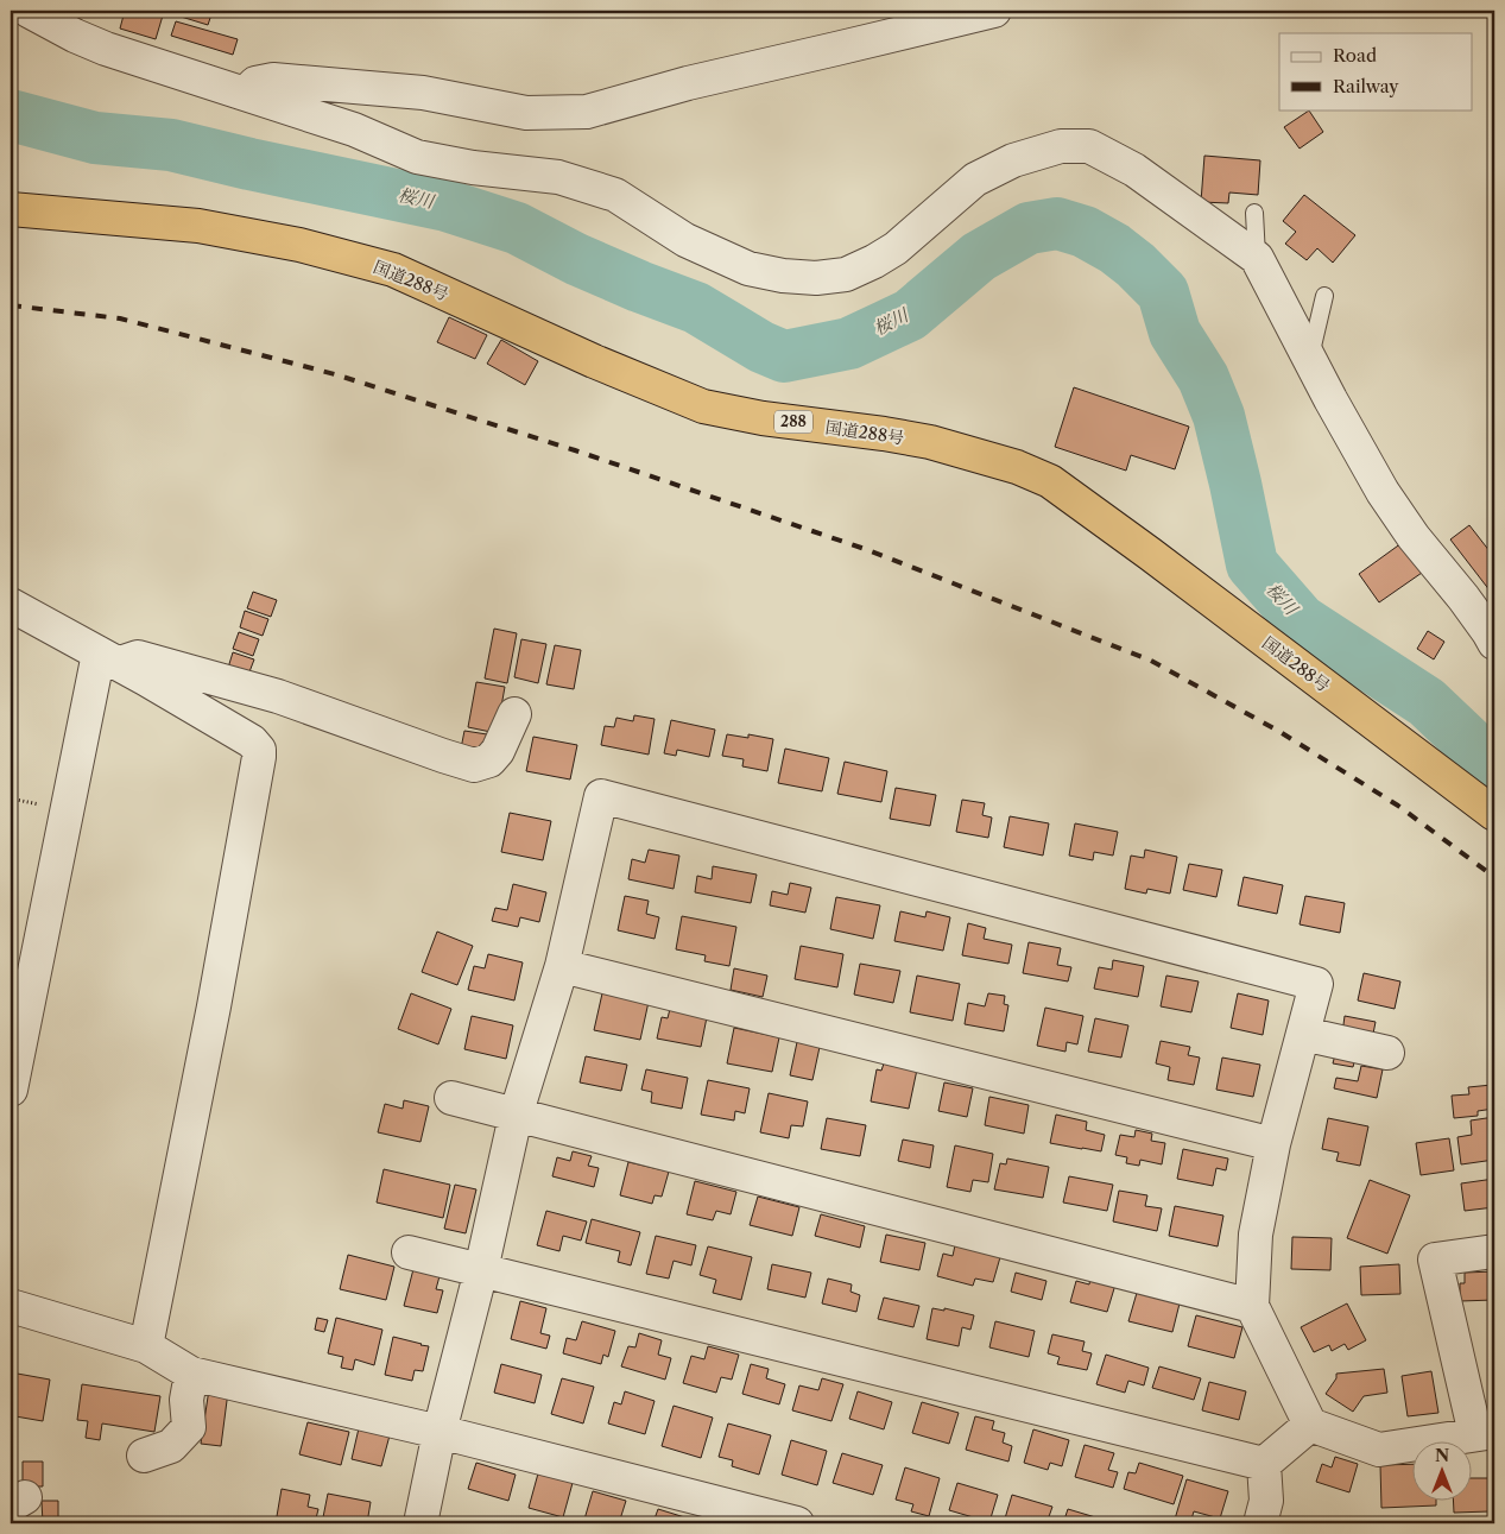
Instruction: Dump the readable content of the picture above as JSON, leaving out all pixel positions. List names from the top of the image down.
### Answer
{
  "streets": {
    "highway": ["国道288号", "288"]
  },
  "water": ["桜川"],
  "legend": ["Road", "Railway"],
  "north": "top"
}
